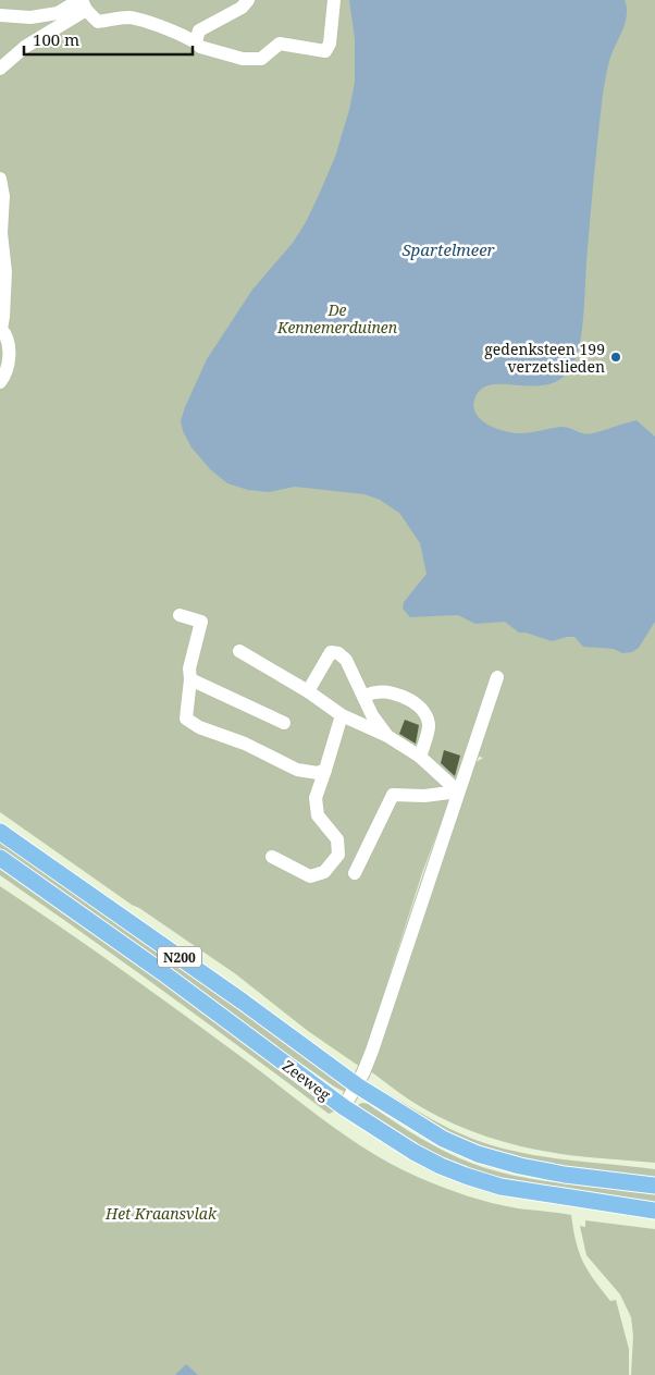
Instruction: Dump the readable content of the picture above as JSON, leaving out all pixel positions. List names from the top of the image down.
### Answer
{
  "streets": {
    "main road": ["N200", "Zeeweg"]
  },
  "water": ["Spartelmeer"],
  "parks": ["De Kennemerduinen", "Het Kraansvlak"],
  "places": ["gedenksteen 199 verzetslieden"],
  "scale_bar": "100 m"
}
